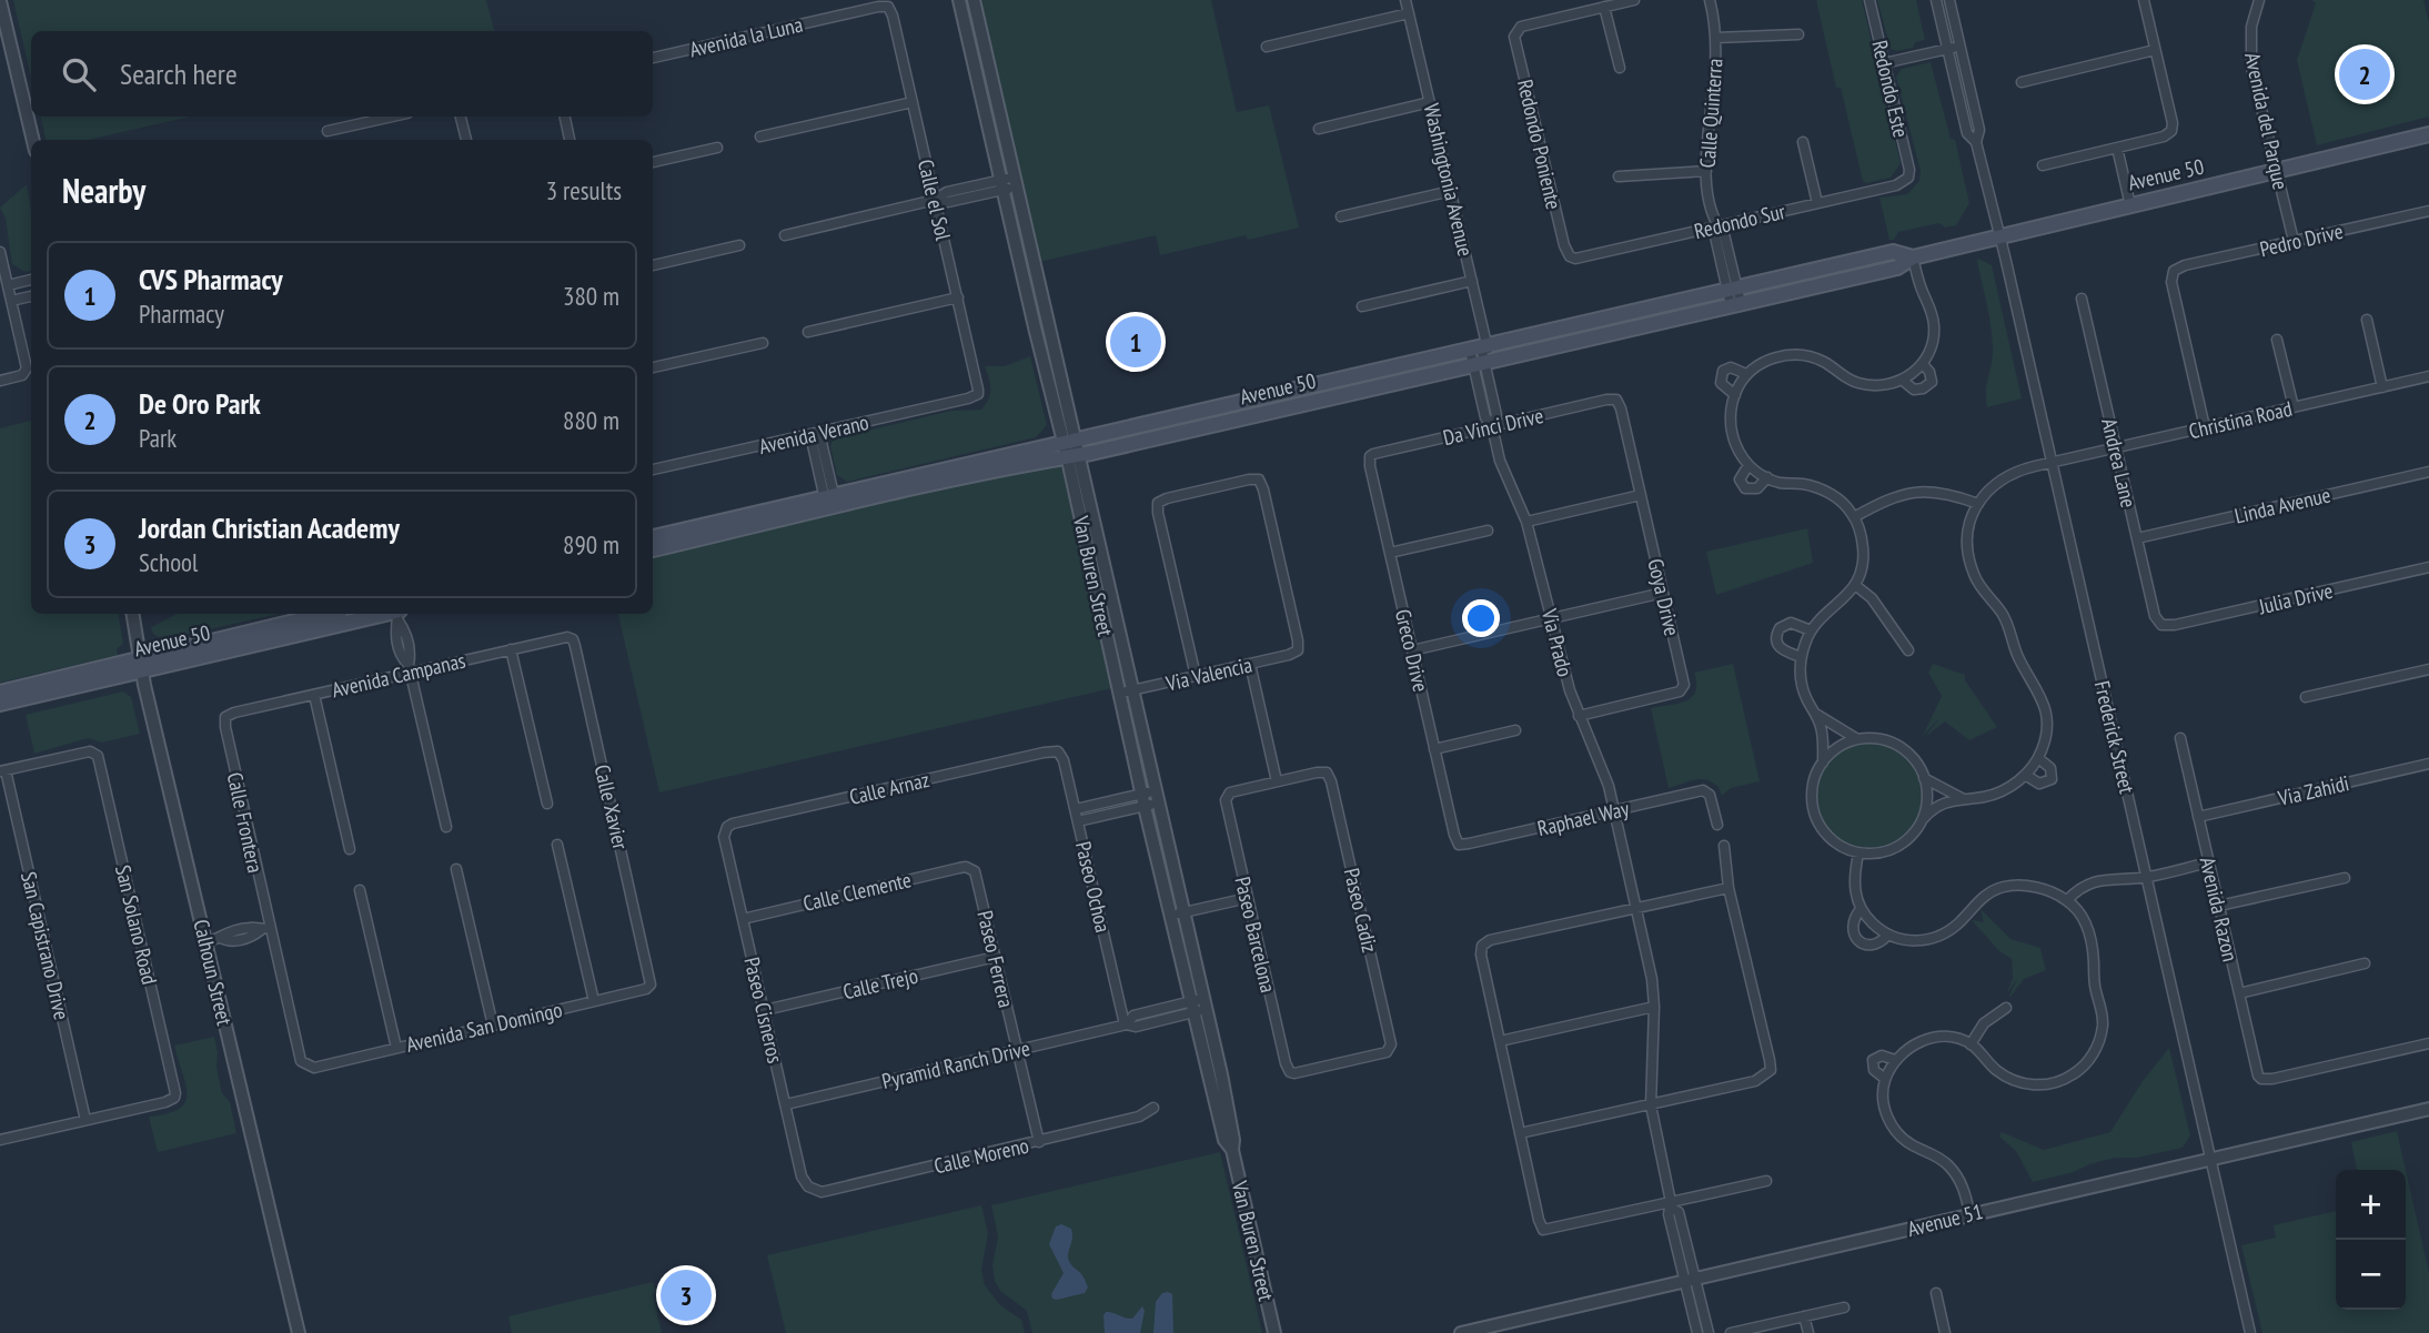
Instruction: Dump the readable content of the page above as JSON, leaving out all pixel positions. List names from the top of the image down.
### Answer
{
  "streets": {
    "main road": ["Avenue 50"],
    "street": [
      "Avenida la Luna",
      "Redondo Este",
      "Calle Quinterra",
      "Avenida del Parque",
      "Redondo Poniente",
      "Washingtonia Avenue",
      "Calle el Sol",
      "Redondo Sur",
      "Pedro Drive",
      "Christina Road",
      "Da Vinci Drive",
      "Avenida Verano",
      "Andrea Lane",
      "Linda Avenue",
      "Van Buren Street",
      "Goya Drive",
      "Julia Drive",
      "Via Prado",
      "Greco Drive",
      "Via Valencia",
      "Avenida Campanas",
      "Frederick Street",
      "Calle Arnaz",
      "Via Zahidi",
      "Calle Xavier",
      "Raphael Way",
      "Calle Frontera",
      "Paseo Ochoa",
      "Calle Clemente",
      "Avenida Razon",
      "Paseo Cadiz",
      "San Solano Road",
      "Paseo Barcelona",
      "San Capistrano Drive",
      "Paseo Ferrera",
      "Calhoun Street",
      "Calle Trejo",
      "Paseo Cisneros",
      "Avenida San Domingo",
      "Pyramid Ranch Drive",
      "Calle Moreno",
      "Avenue 51"
    ]
  },
  "crossings": [
    ["Avenida la Luna", "Calle el Sol"],
    ["Redondo Este", "Redondo Sur"],
    ["Calle Quinterra", "Avenue 50"],
    ["Calle Quinterra", "Redondo Sur"],
    ["Avenida del Parque", "Avenue 50"],
    ["Avenida del Parque", "Pedro Drive"],
    ["Redondo Poniente", "Redondo Sur"],
    ["Avenue 50", "Washingtonia Avenue"],
    ["Avenue 50", "Van Buren Street"],
    ["Avenue 50", "Via Prado"],
    ["Avenue 50", "Frederick Street"],
    ["Avenue 50", "Calhoun Street"],
    ["Washingtonia Avenue", "Via Prado"],
    ["Calle el Sol", "Avenida Verano"],
    ["Pedro Drive", "Christina Road"],
    ["Christina Road", "Andrea Lane"],
    ["Christina Road", "Frederick Street"],
    ["Da Vinci Drive", "Goya Drive"],
    ["Da Vinci Drive", "Via Prado"],
    ["Da Vinci Drive", "Greco Drive"],
    ["Andrea Lane", "Linda Avenue"],
    ["Andrea Lane", "Julia Drive"],
    ["Van Buren Street", "Via Valencia"],
    ["Van Buren Street", "Pyramid Ranch Drive"],
    ["Goya Drive", "Via Prado"],
    ["Via Prado", "Raphael Way"],
    ["Via Prado", "Avenue 51"],
    ["Greco Drive", "Raphael Way"],
    ["Avenida Campanas", "Calle Xavier"],
    ["Avenida Campanas", "Calle Frontera"],
    ["Frederick Street", "Avenue 51"],
    ["Calle Arnaz", "Paseo Ochoa"],
    ["Calle Arnaz", "Paseo Cisneros"],
    ["Via Zahidi", "Avenida Razon"],
    ["Calle Xavier", "Avenida San Domingo"],
    ["Calle Frontera", "Avenida San Domingo"],
    ["Paseo Ochoa", "Pyramid Ranch Drive"],
    ["Calle Clemente", "Paseo Ferrera"],
    ["Calle Clemente", "Paseo Cisneros"],
    ["Paseo Cadiz", "Paseo Barcelona"],
    ["San Solano Road", "San Capistrano Drive"],
    ["Paseo Ferrera", "Calle Trejo"],
    ["Paseo Ferrera", "Pyramid Ranch Drive"],
    ["Paseo Ferrera", "Calle Moreno"],
    ["Calle Trejo", "Paseo Cisneros"],
    ["Paseo Cisneros", "Pyramid Ranch Drive"],
    ["Paseo Cisneros", "Calle Moreno"]
  ],
  "page": {
    "search": "Search here",
    "pins": ["2", "1", "3"],
    "heading": ["Nearby", "3 results"],
    "list": [
      {
        "mark": "1",
        "name": "CVS Pharmacy",
        "note": "Pharmacy",
        "value": "380 m"
      },
      {
        "mark": "2",
        "name": "De Oro Park",
        "note": "Park",
        "value": "880 m"
      },
      {
        "mark": "3",
        "name": "Jordan Christian Academy",
        "note": "School",
        "value": "890 m"
      }
    ],
    "map_buttons": ["+", "−"]
  }
}
